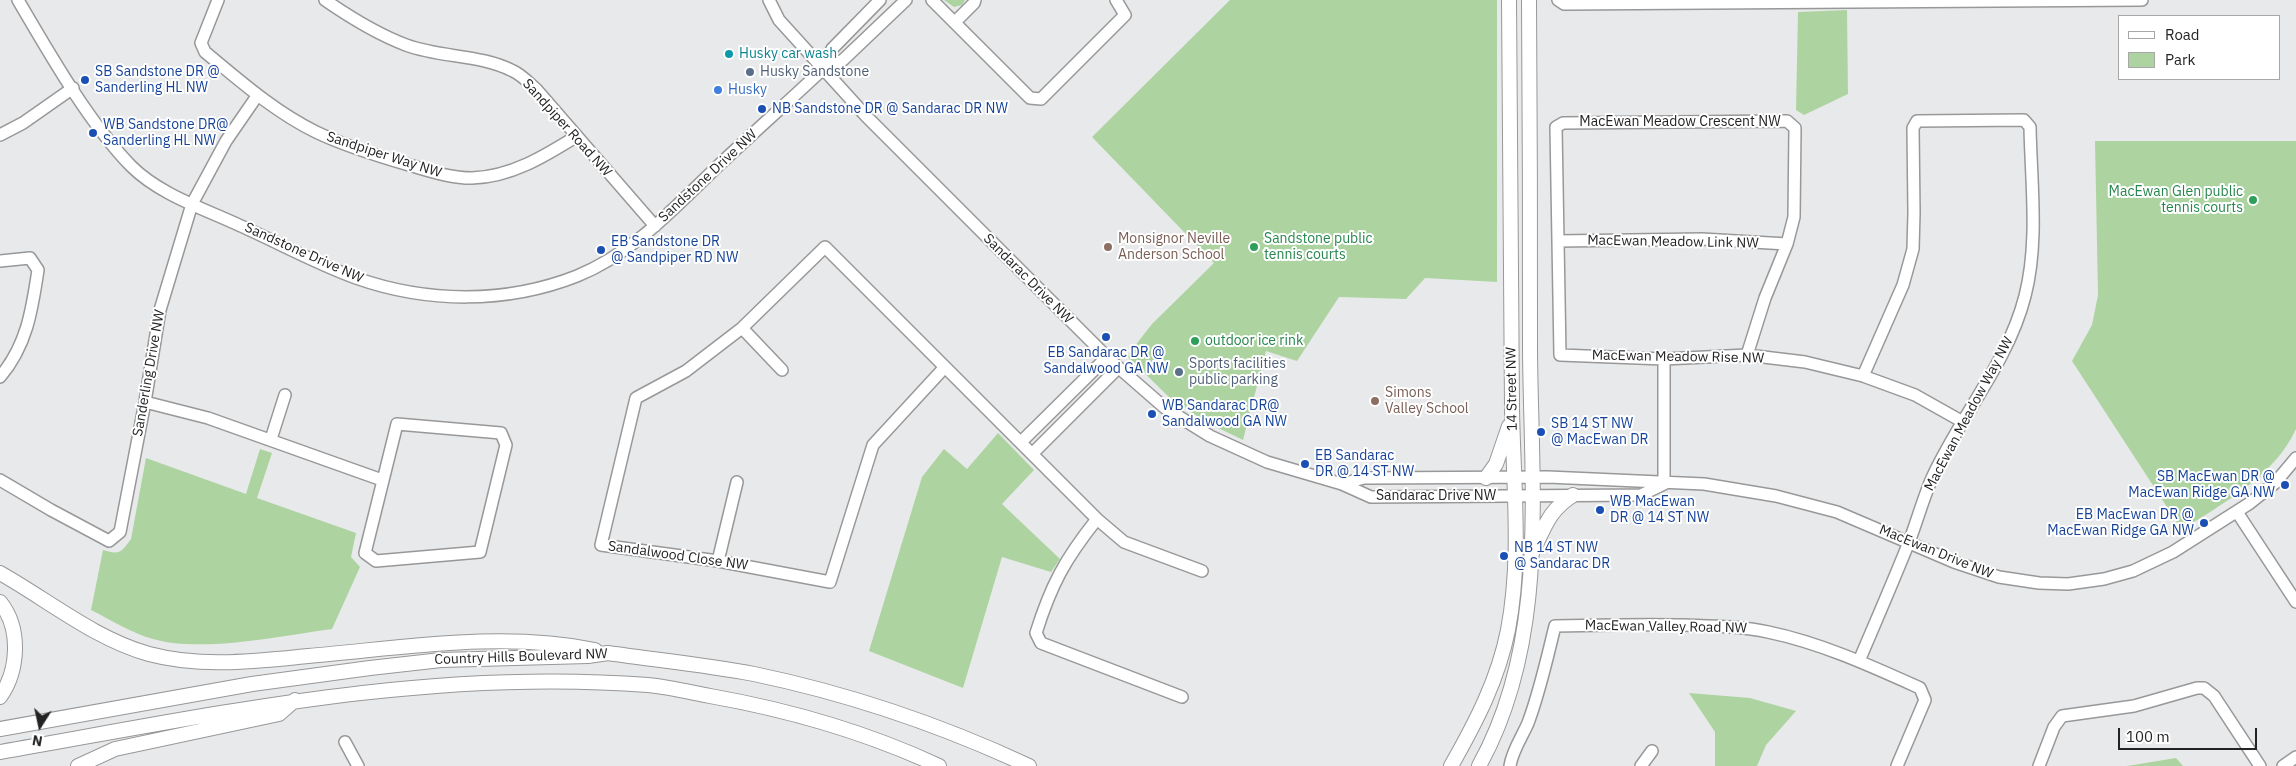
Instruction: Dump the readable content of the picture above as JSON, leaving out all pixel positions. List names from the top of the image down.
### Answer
{
  "streets": {
    "main road": ["14 Street NW", "Country Hills Boulevard NW"],
    "street": [
      "MacEwan Meadow Crescent NW",
      "Sandpiper Road NW",
      "Sandpiper Way NW",
      "Sandstone Drive NW",
      "MacEwan Meadow Link NW",
      "Sandarac Drive NW",
      "MacEwan Meadow Rise NW",
      "Sanderling Drive NW",
      "MacEwan Meadow Way NW",
      "MacEwan Drive NW",
      "Sandalwood Close NW",
      "MacEwan Valley Road NW"
    ]
  },
  "crossings": [
    ["MacEwan Meadow Crescent NW", "MacEwan Meadow Link NW"],
    ["MacEwan Meadow Crescent NW", "MacEwan Meadow Rise NW"],
    ["Sandpiper Road NW", "Sandpiper Way NW"],
    ["Sandpiper Road NW", "Sandstone Drive NW"],
    ["Sandpiper Way NW", "Sanderling Drive NW"],
    ["Sandstone Drive NW", "Sandarac Drive NW"],
    ["Sandstone Drive NW", "Sanderling Drive NW"],
    ["Sandarac Drive NW", "14 Street NW"],
    ["Sandarac Drive NW", "MacEwan Drive NW"],
    ["MacEwan Meadow Rise NW", "MacEwan Meadow Way NW"],
    ["14 Street NW", "MacEwan Drive NW"],
    ["MacEwan Meadow Way NW", "MacEwan Drive NW"],
    ["MacEwan Meadow Way NW", "MacEwan Valley Road NW"]
  ],
  "places": [
    "Husky car wash",
    "Husky Sandstone",
    "SB Sandstone DR @ Sanderling HL NW",
    "Husky",
    "NB Sandstone DR @ Sandarac DR NW",
    "WB Sandstone DR@ Sanderling HL NW",
    "MacEwan Glen public tennis courts",
    "Monsignor Neville Anderson School",
    "Sandstone public tennis courts",
    "EB Sandstone DR @ Sandpiper RD NW",
    "EB Sandarac DR @ Sandalwood GA NW",
    "outdoor ice rink",
    "Sports facilities public parking",
    "Simons Valley School",
    "WB Sandarac DR@ Sandalwood GA NW",
    "SB 14 ST NW @ MacEwan DR",
    "EB Sandarac DR @ 14 ST NW",
    "SB MacEwan DR @ MacEwan Ridge GA NW",
    "WB MacEwan DR @ 14 ST NW",
    "EB MacEwan DR @ MacEwan Ridge GA NW",
    "NB 14 ST NW @ Sandarac DR"
  ],
  "legend": ["Road", "Park"],
  "scale_bar": "100 m",
  "north": "bottom"
}
